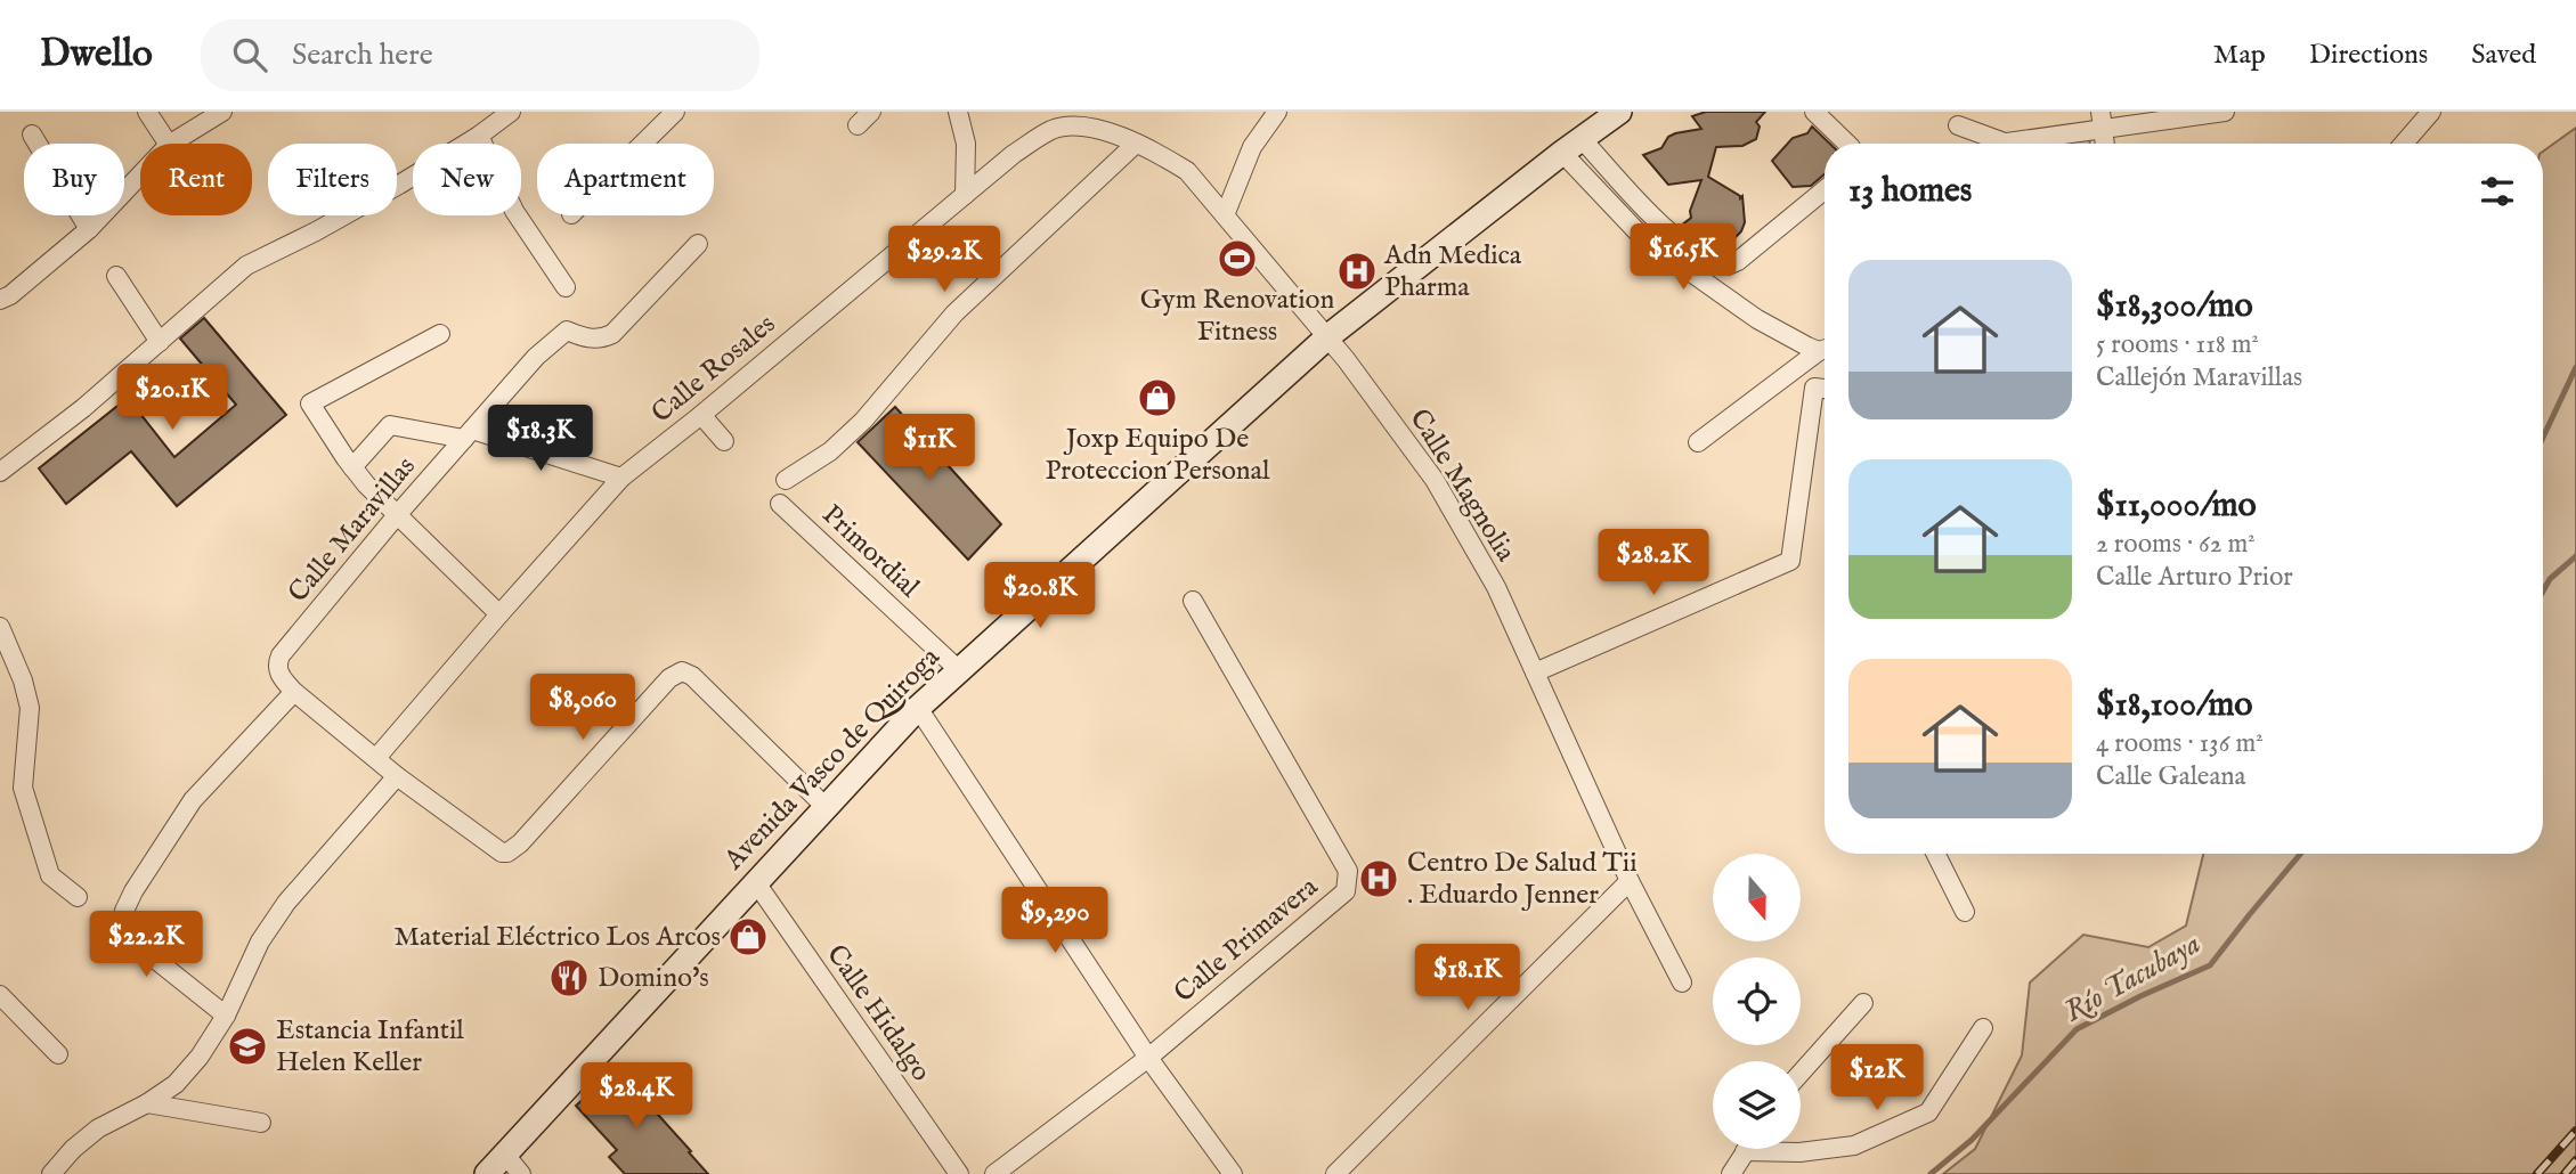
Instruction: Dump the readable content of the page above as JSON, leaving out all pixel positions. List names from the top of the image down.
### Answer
{
  "streets": {
    "main road": ["Avenida Vasco de Quiroga"],
    "street": [
      "Calle Rosales",
      "Calle Magnolia",
      "Calle Maravillas",
      "Primordial",
      "Calle Primavera",
      "Calle Hidalgo"
    ]
  },
  "crossings": [
    ["Calle Rosales", "Calle Magnolia"],
    ["Calle Magnolia", "Avenida Vasco de Quiroga"],
    ["Primordial", "Avenida Vasco de Quiroga"],
    ["Avenida Vasco de Quiroga", "Calle Hidalgo"]
  ],
  "water": ["Río Tacubaya"],
  "places": {
    "sports": ["Gym Renovation Fitness"],
    "hospital": ["Adn Medica Pharma", "Centro De Salud Tii . Eduardo Jenner"],
    "shop": ["Joxp Equipo De Proteccion Personal", "Material Eléctrico Los Arcos"],
    "restaurant": ["Domino's"],
    "school or university": ["Estancia Infantil Helen Keller"]
  },
  "north": "bottom",
  "page": {
    "header": "Dwello",
    "search": "Search here",
    "nav": ["Map", "Directions", "Saved"],
    "chip": [
      "Buy",
      "Rent",
      "Filters",
      "New",
      "Apartment"
    ],
    "heading": "13 homes",
    "price": [
      "$16.5K",
      "$29.2K",
      "$20.1K",
      "$18.3K",
      "$11K",
      "$28.2K",
      "$20.8K",
      "$8,060",
      "$9,290",
      "$22.2K",
      "$18.1K",
      "$12K",
      "$28.4K"
    ],
    "list": [
      {
        "name": "$18,300/mo",
        "note": "5 rooms · 118 m² · Callejón Maravillas"
      },
      {
        "name": "$11,000/mo",
        "note": "2 rooms · 62 m² · Calle Arturo Prior"
      },
      {
        "name": "$18,100/mo",
        "note": "4 rooms · 136 m² · Calle Galeana"
      }
    ]
  }
}
